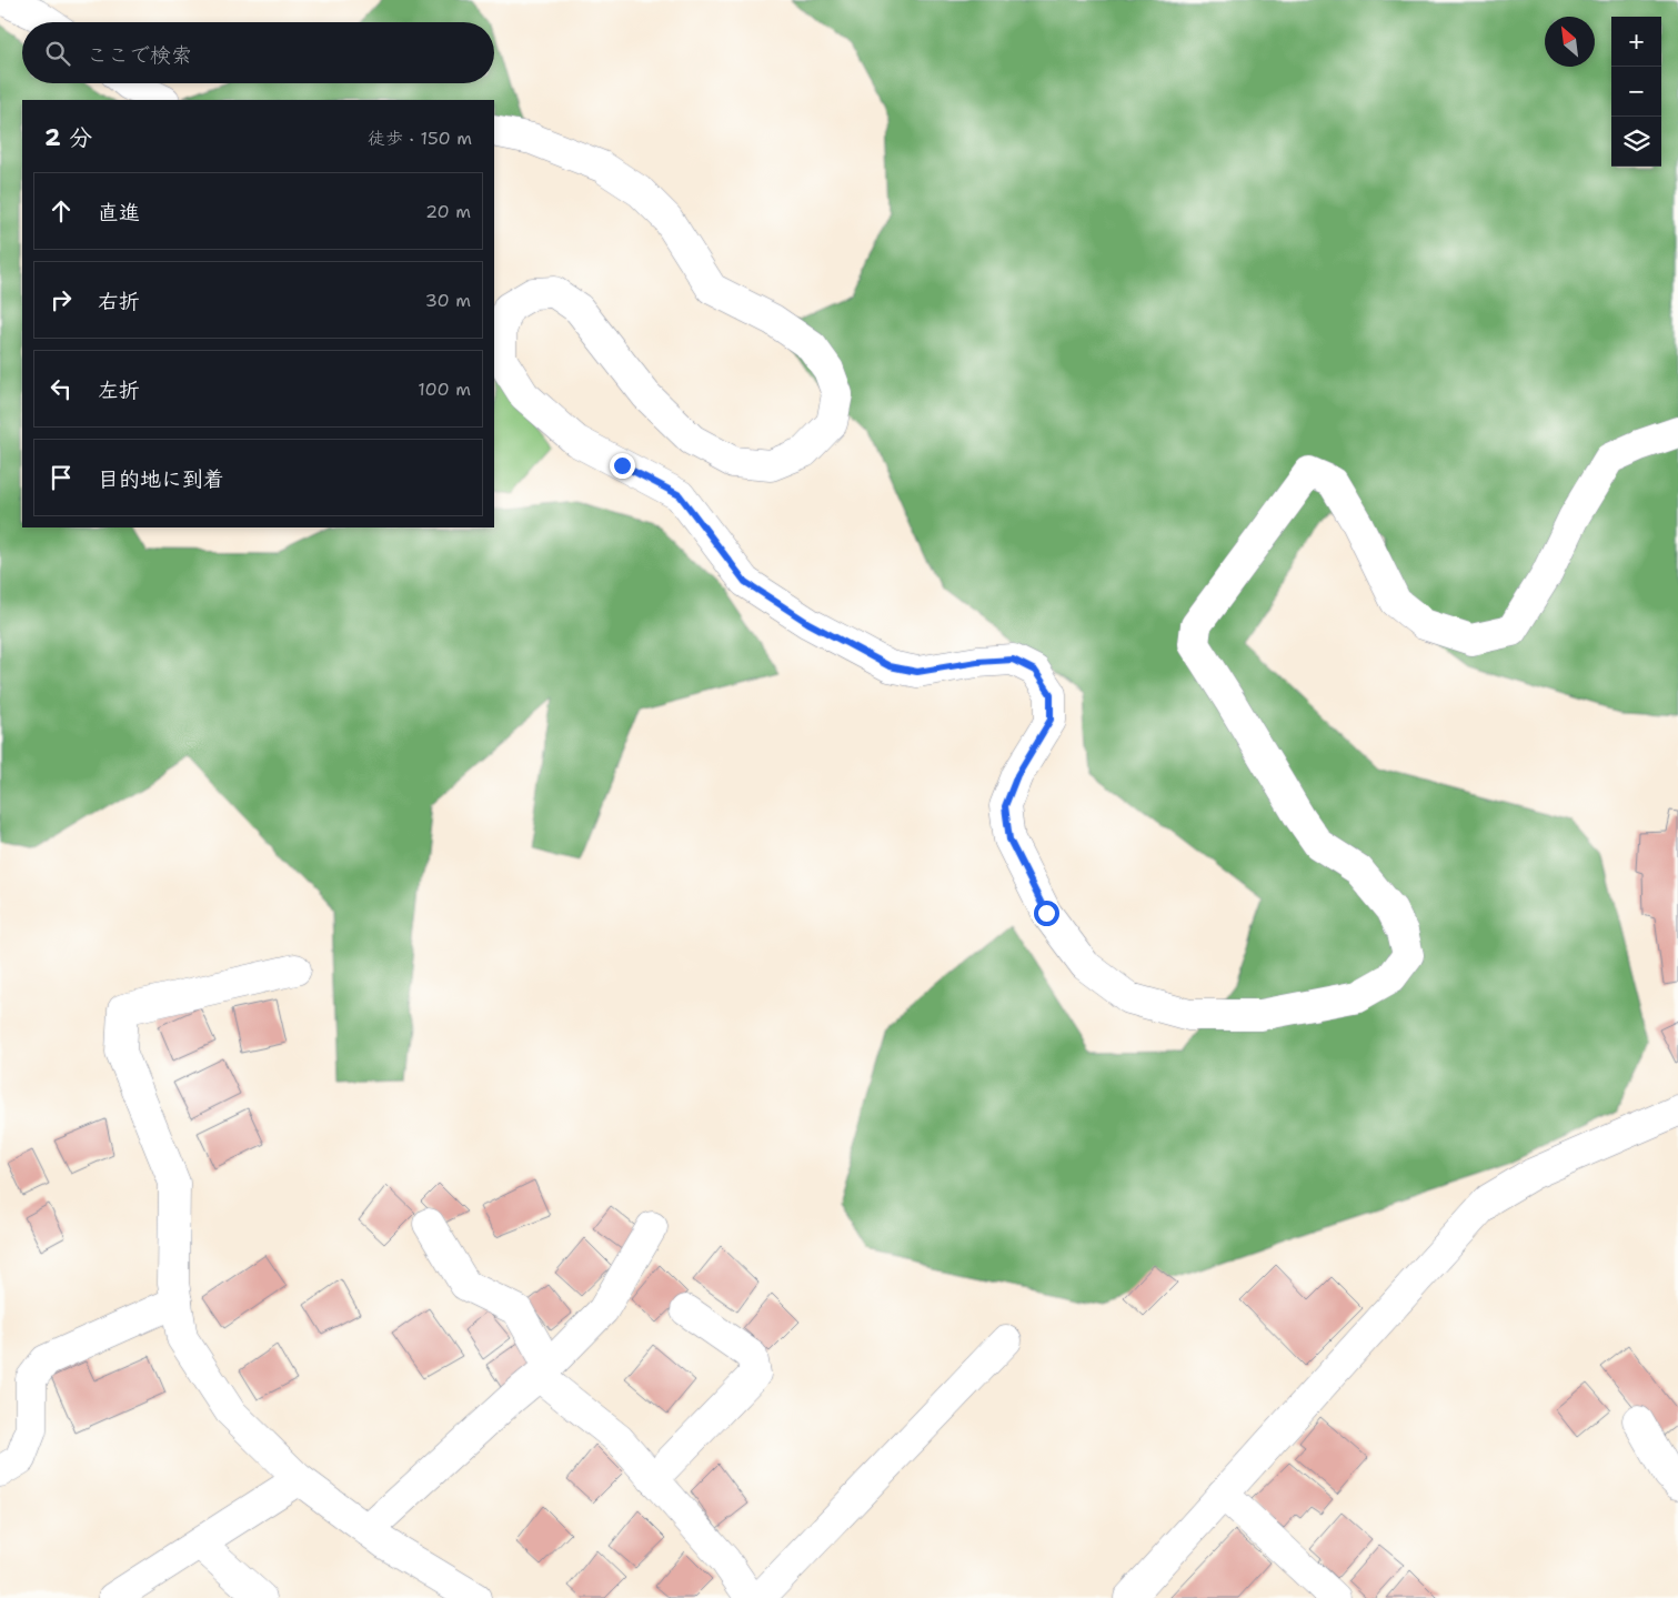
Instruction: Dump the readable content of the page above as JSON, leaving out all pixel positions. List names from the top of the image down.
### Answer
{
  "north": "top left",
  "page": {
    "map_buttons": ["+", "−"],
    "search": "ここで検索",
    "heading": ["2 分", "徒歩 · 150 m"],
    "list": [
      ["直進", "20 m"],
      ["右折", "30 m"],
      ["左折", "100 m"],
      "目的地に到着"
    ]
  }
}
